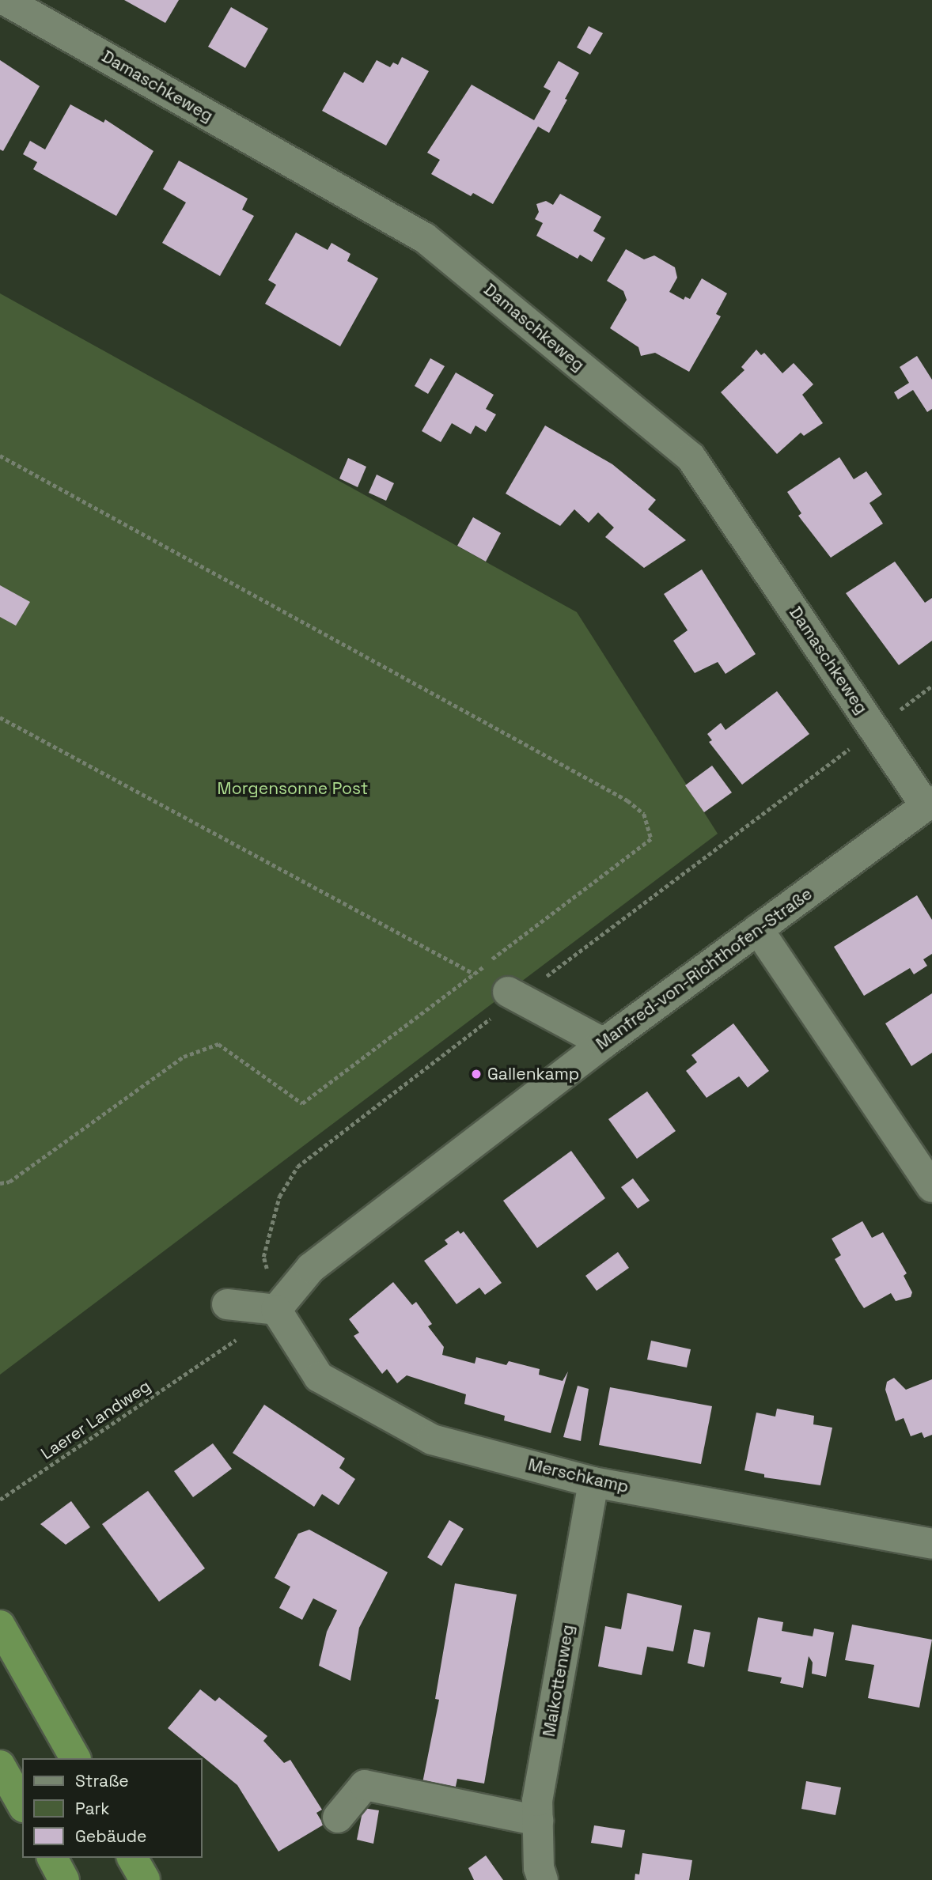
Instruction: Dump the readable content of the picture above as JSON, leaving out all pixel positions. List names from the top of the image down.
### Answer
{
  "streets": {
    "street": [
      "Damaschkeweg",
      "Manfred-von-Richthofen-Straße",
      "Merschkamp",
      "Maikottenweg"
    ],
    "path": ["Laerer Landweg"]
  },
  "crossings": [
    ["Damaschkeweg", "Manfred-von-Richthofen-Straße"],
    ["Manfred-von-Richthofen-Straße", "Merschkamp"],
    ["Merschkamp", "Maikottenweg"]
  ],
  "parks": ["Morgensonne Post"],
  "places": ["Gallenkamp"],
  "legend": ["Straße", "Park", "Gebäude"]
}
